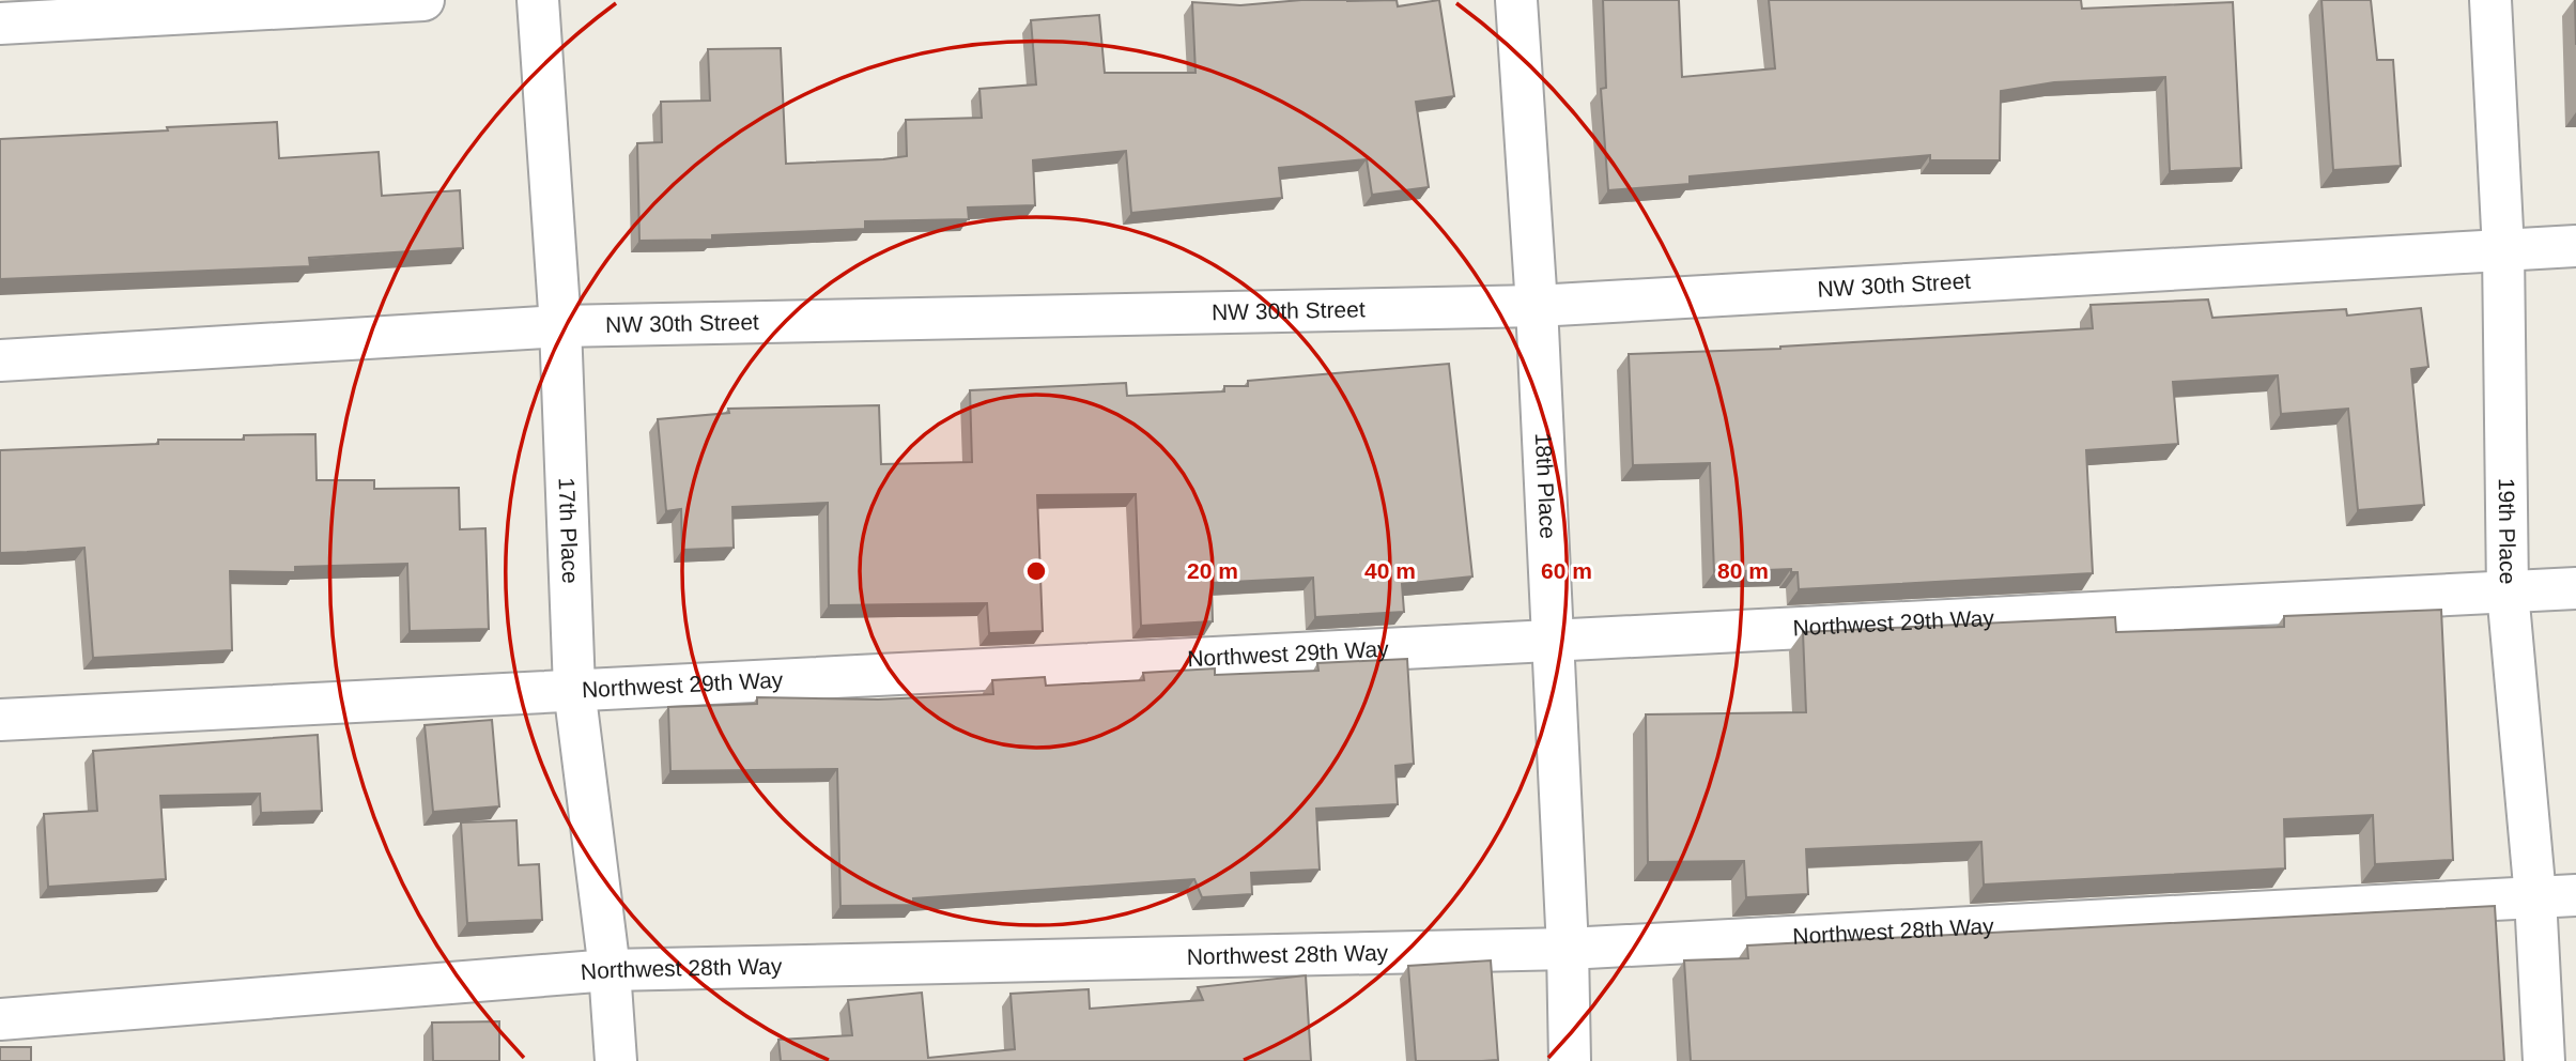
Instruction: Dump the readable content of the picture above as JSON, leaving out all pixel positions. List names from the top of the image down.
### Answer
{
  "streets": {
    "street": [
      "NW 30th Street",
      "18th Place",
      "19th Place",
      "17th Place",
      "Northwest 29th Way",
      "Northwest 28th Way"
    ]
  },
  "crossings": [
    ["NW 30th Street", "18th Place"],
    ["NW 30th Street", "19th Place"],
    ["NW 30th Street", "17th Place"],
    ["18th Place", "Northwest 29th Way"],
    ["18th Place", "Northwest 28th Way"],
    ["19th Place", "Northwest 29th Way"],
    ["19th Place", "Northwest 28th Way"],
    ["17th Place", "Northwest 29th Way"],
    ["17th Place", "Northwest 28th Way"]
  ],
  "rings": [
    "20 m",
    "40 m",
    "60 m",
    "80 m"
  ]
}
